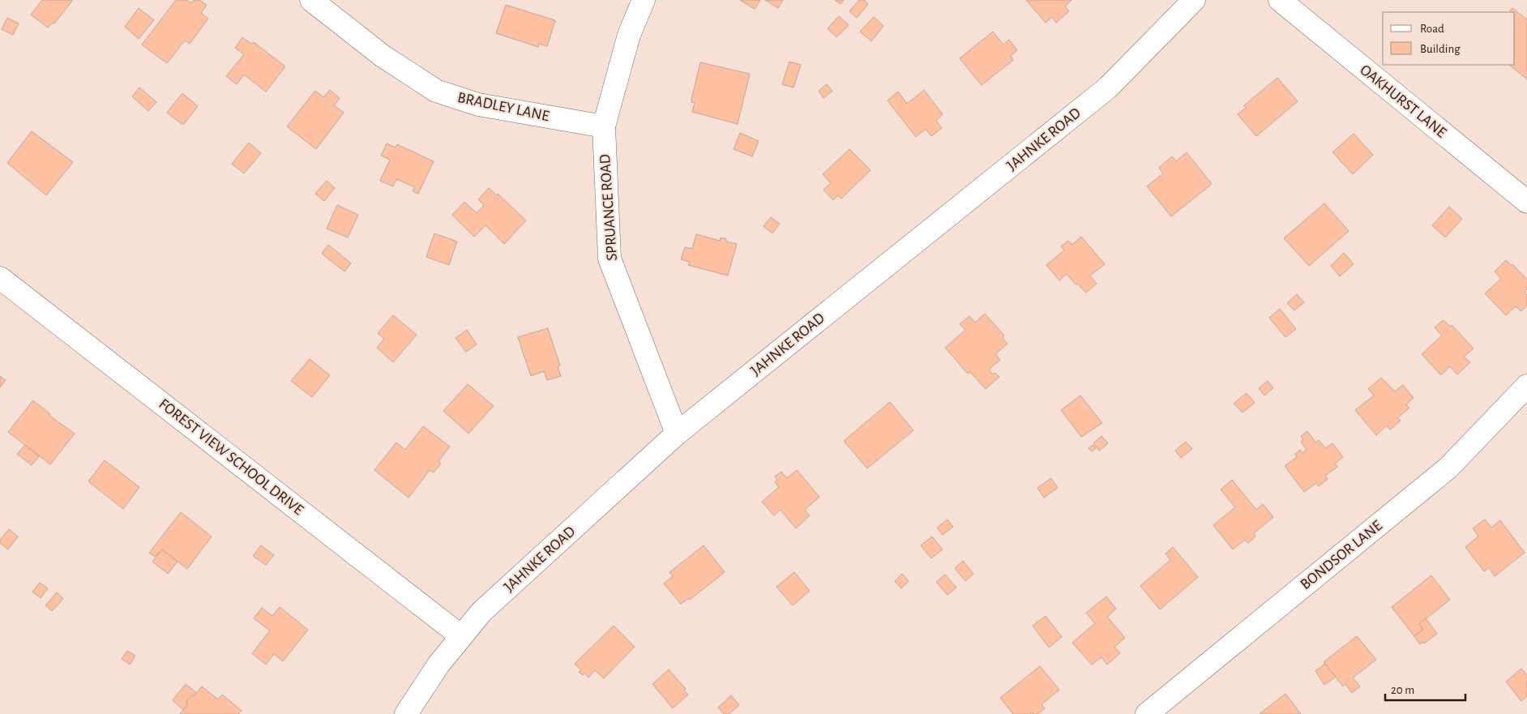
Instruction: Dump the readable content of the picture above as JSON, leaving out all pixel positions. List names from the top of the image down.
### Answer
{
  "streets": {
    "street": [
      "OAKHURST LANE",
      "BRADLEY LANE",
      "JAHNKE ROAD",
      "SPRUANCE ROAD",
      "FOREST VIEW SCHOOL DRIVE",
      "BONDSOR LANE"
    ]
  },
  "crossings": [
    ["BRADLEY LANE", "SPRUANCE ROAD"],
    ["JAHNKE ROAD", "SPRUANCE ROAD"],
    ["JAHNKE ROAD", "FOREST VIEW SCHOOL DRIVE"]
  ],
  "legend": ["Road", "Building"],
  "scale_bar": "20 m"
}
